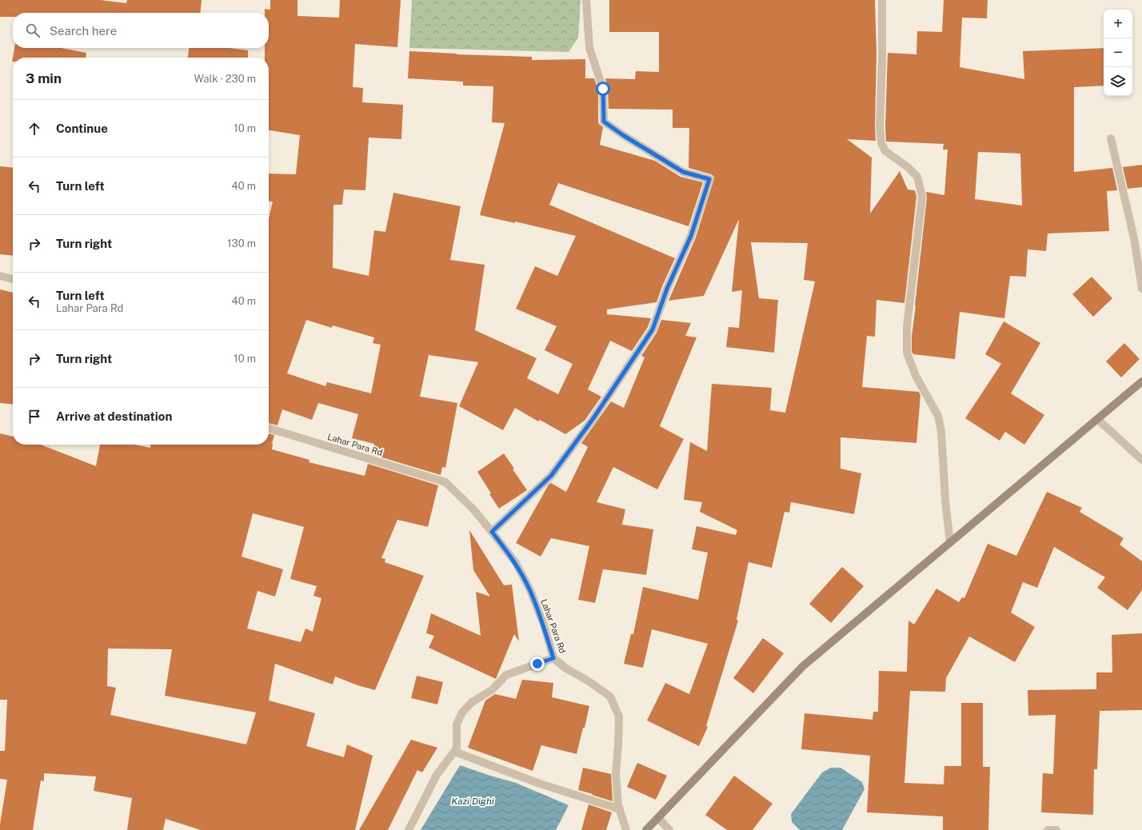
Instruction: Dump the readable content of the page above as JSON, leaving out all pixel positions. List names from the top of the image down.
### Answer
{
  "streets": {
    "street": ["Lahar Para Rd"]
  },
  "water": ["Kazi Dighi"],
  "page": {
    "map_buttons": ["+", "−"],
    "search": "Search here",
    "heading": ["3 min", "Walk · 230 m"],
    "list": [
      ["Continue", "10 m"],
      ["Turn left", "40 m"],
      ["Turn right", "130 m"],
      ["Turn left", "Lahar Para Rd", "40 m"],
      ["Turn right", "10 m"],
      "Arrive at destination"
    ]
  }
}
